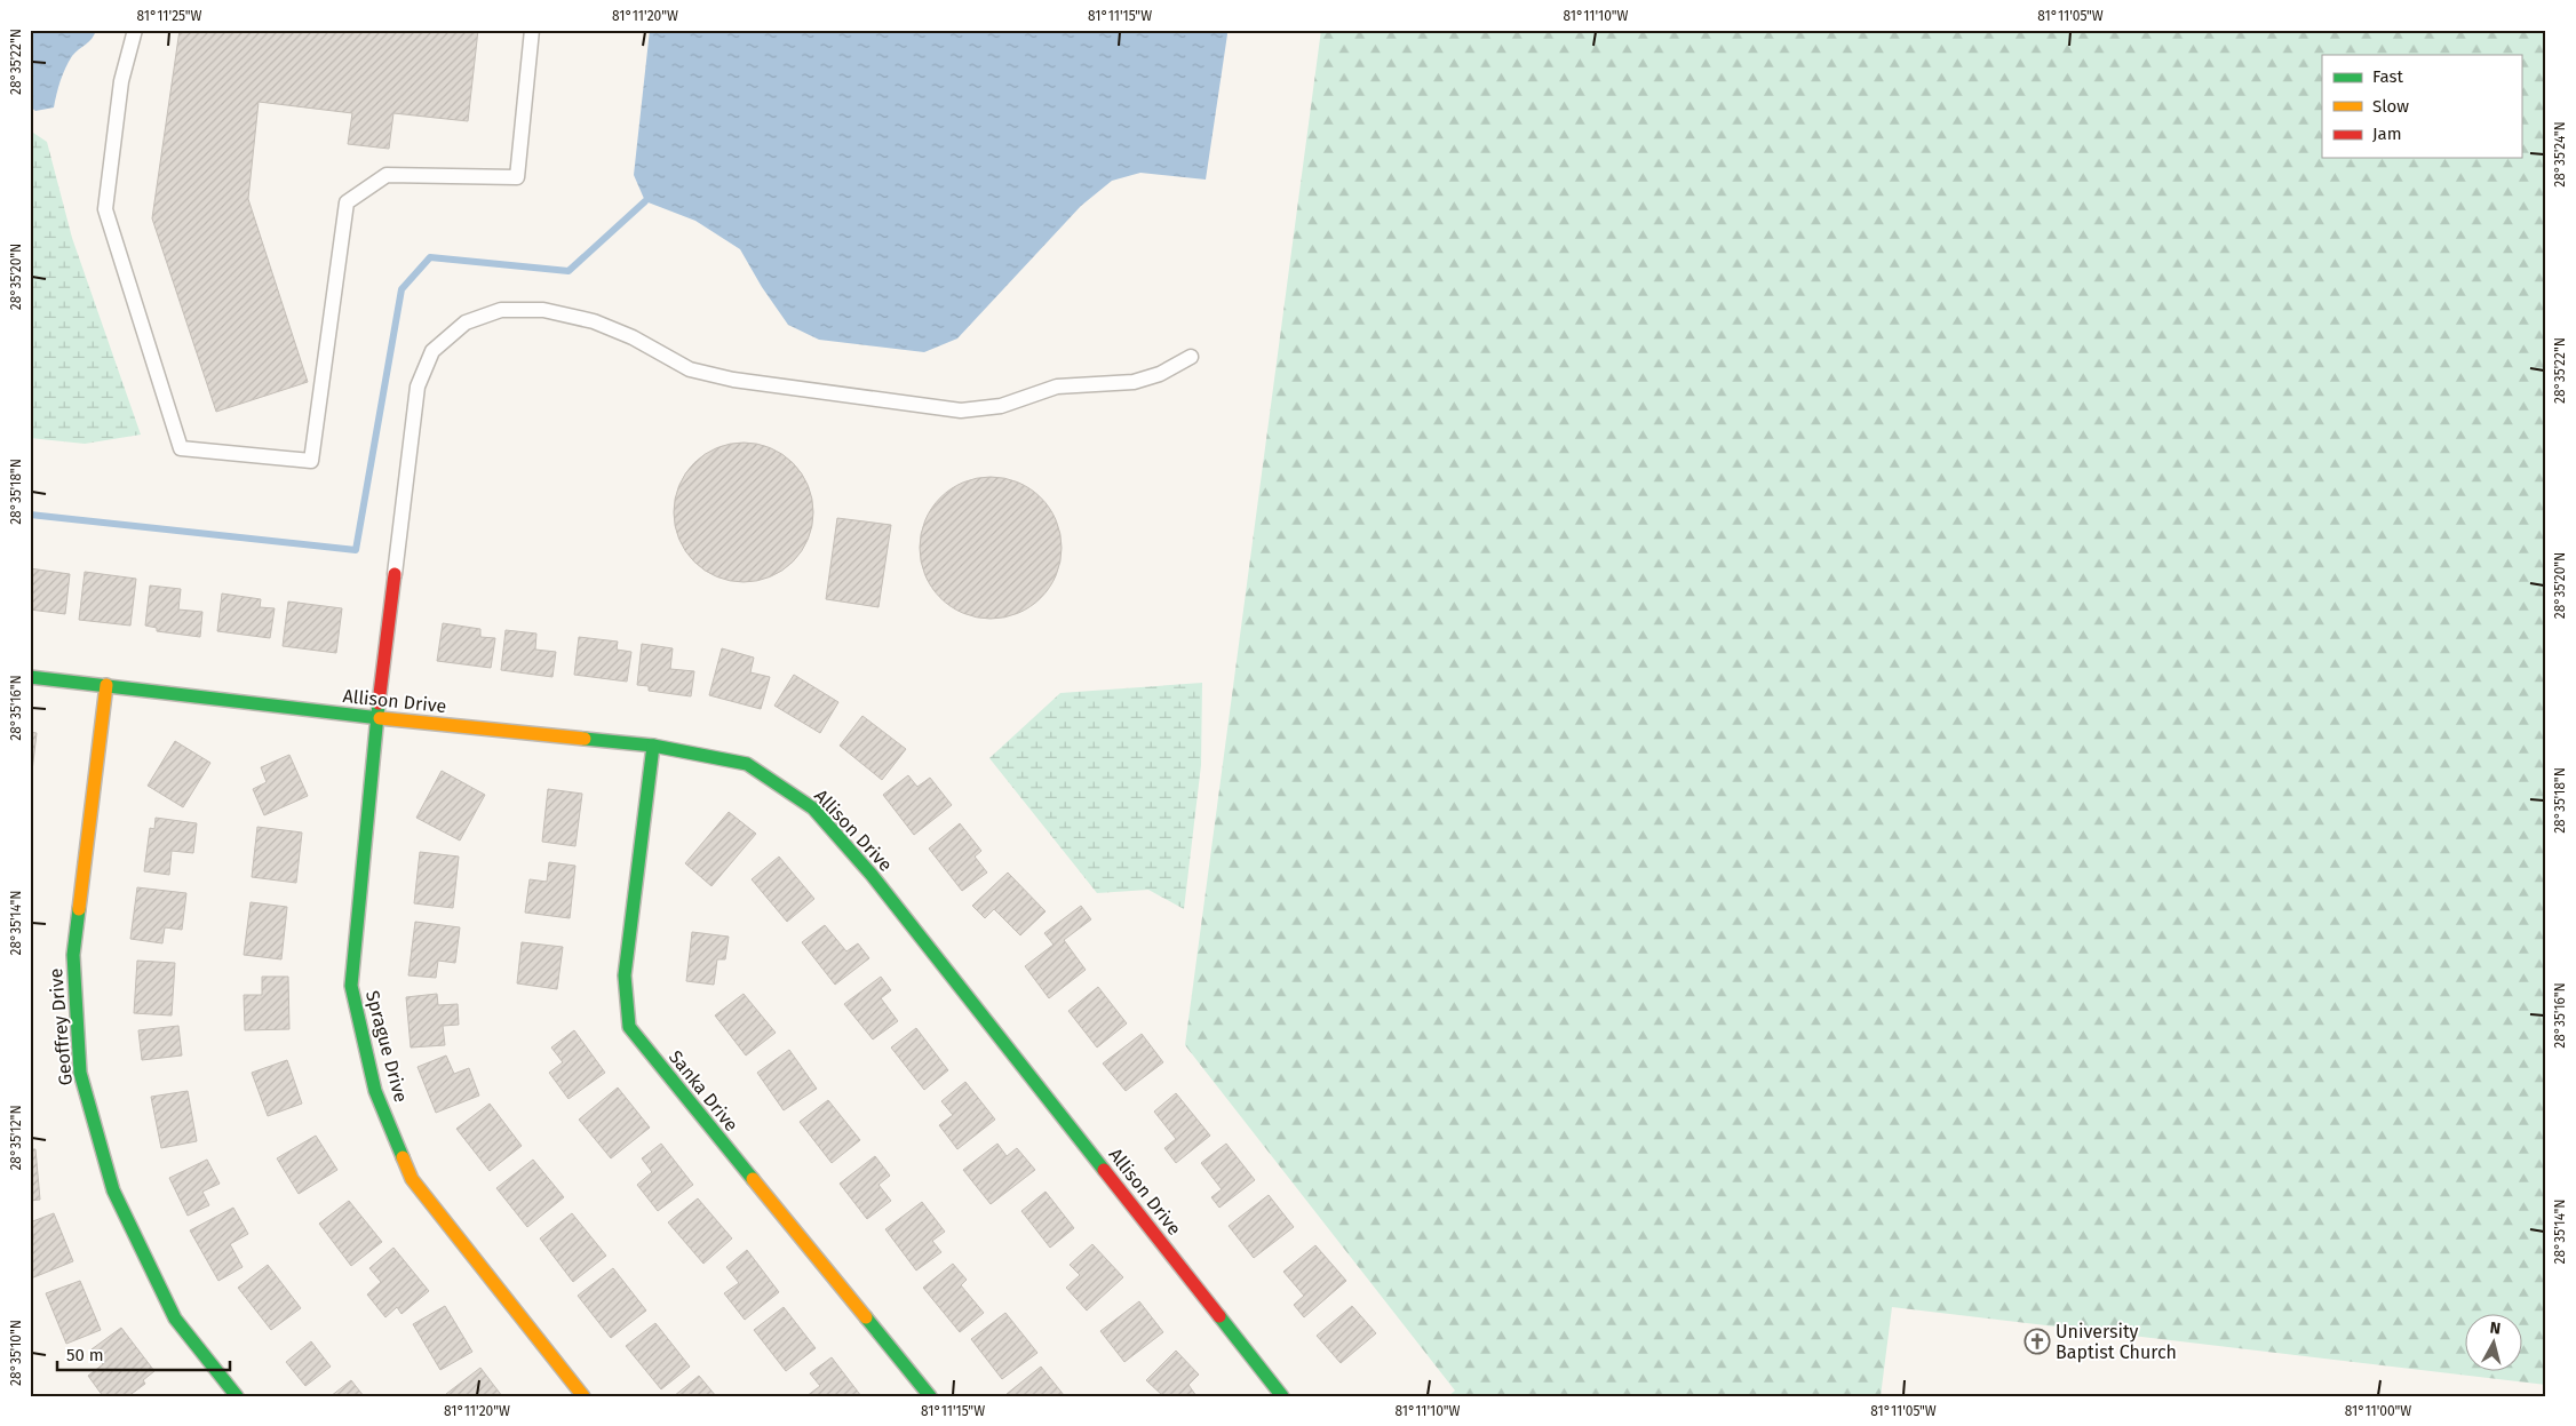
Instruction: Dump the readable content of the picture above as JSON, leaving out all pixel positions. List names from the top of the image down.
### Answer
{
  "streets": {
    "street": [
      "Allison Drive",
      "Geoffrey Drive",
      "Sprague Drive",
      "Sanka Drive"
    ]
  },
  "crossings": [
    ["Allison Drive", "Geoffrey Drive"],
    ["Allison Drive", "Sprague Drive"],
    ["Allison Drive", "Sanka Drive"]
  ],
  "places": {
    "church": ["University Baptist Church"]
  },
  "legend": ["Fast", "Slow", "Jam"],
  "scale_bar": "50 m",
  "north": "top",
  "coordinates": [
    "81°11'25\"W",
    "81°11'20\"W",
    "81°11'15\"W",
    "81°11'10\"W",
    "81°11'05\"W",
    "28°35'22\"N",
    "28°35'24\"N",
    "28°35'20\"N",
    "28°35'18\"N",
    "28°35'16\"N",
    "28°35'14\"N",
    "28°35'12\"N",
    "28°35'10\"N",
    "81°11'00\"W"
  ]
}
